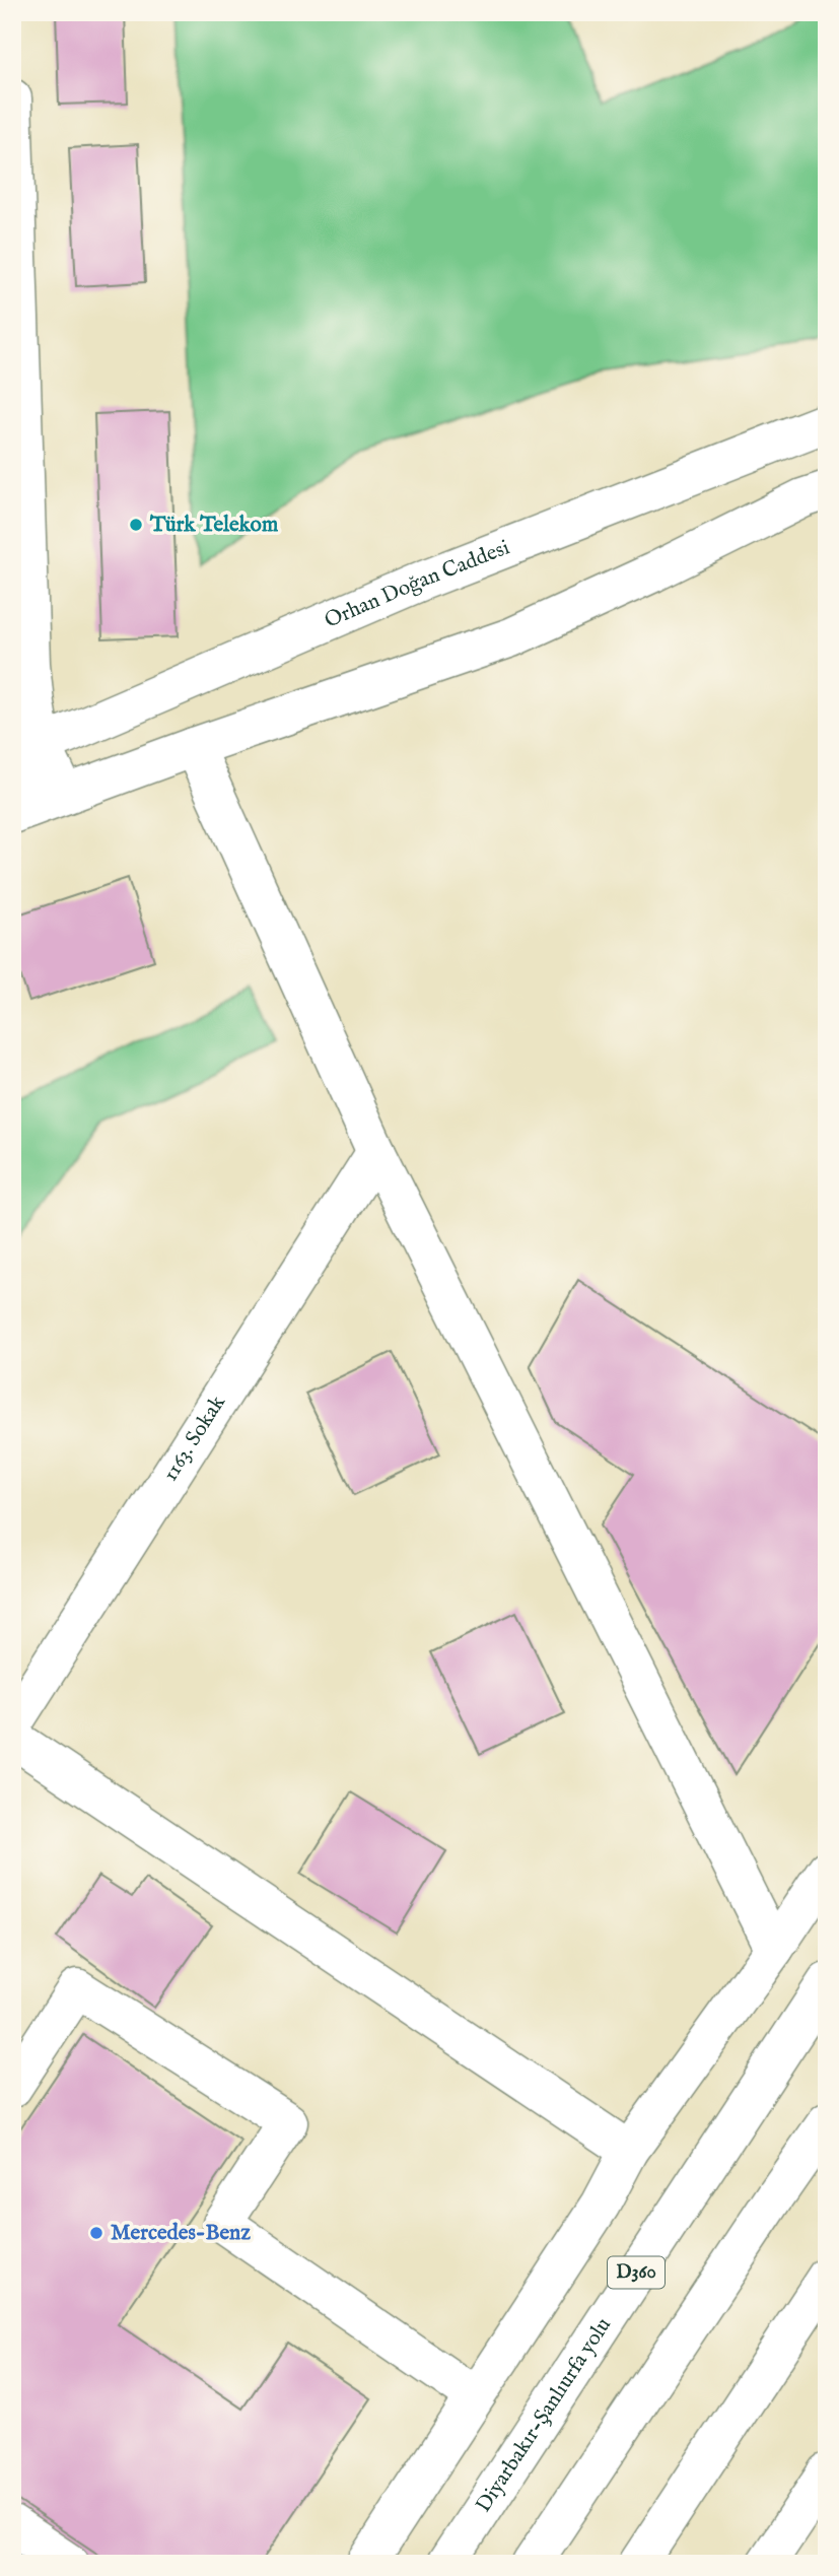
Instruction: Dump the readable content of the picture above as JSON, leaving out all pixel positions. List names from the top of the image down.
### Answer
{
  "streets": {
    "main road": [
      "Orhan Doğan Caddesi",
      "1163. Sokak",
      "D360",
      "Diyarbakır-Şanlıurfa yolu"
    ]
  },
  "places": ["Türk Telekom", "Mercedes-Benz"]
}
